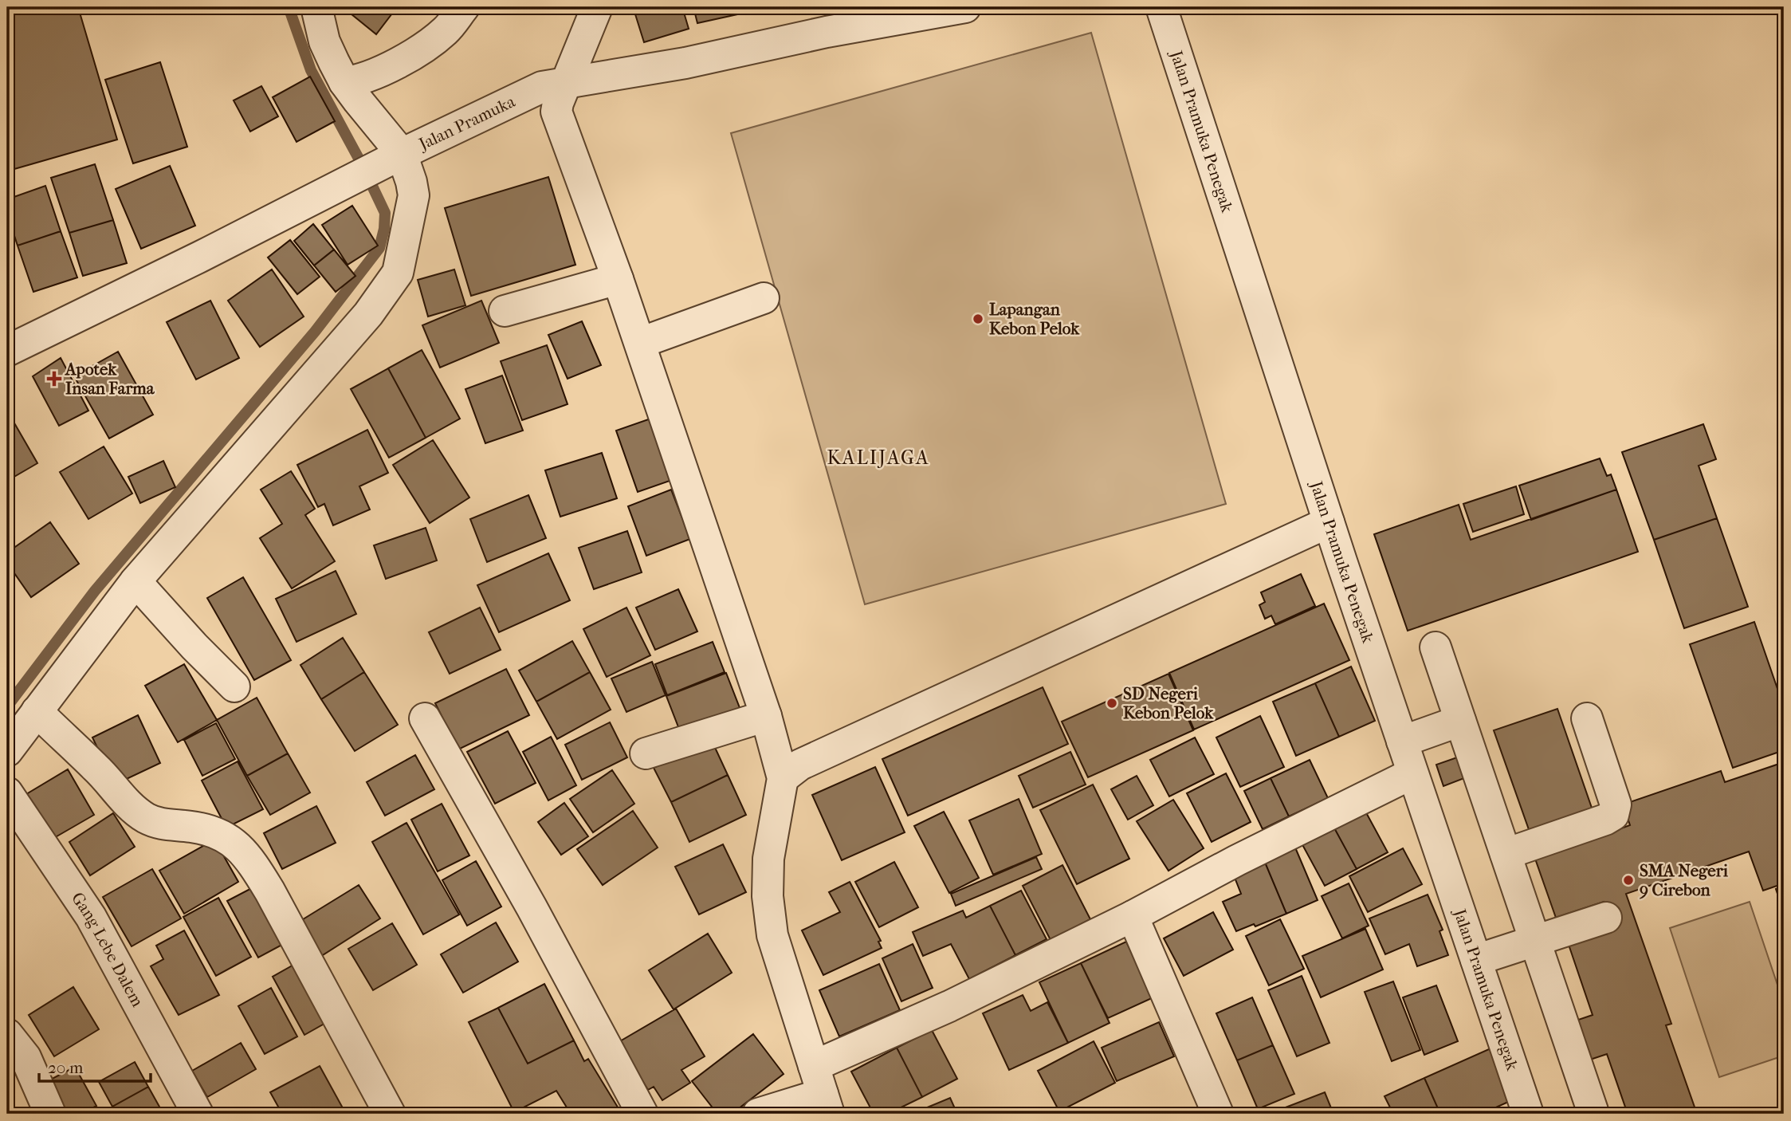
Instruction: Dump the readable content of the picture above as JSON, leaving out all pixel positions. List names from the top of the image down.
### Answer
{
  "streets": {
    "street": ["Jalan Pramuka", "Jalan Pramuka Penegak", "Gang Lebe Dalem"]
  },
  "districts": ["KALIJAGA"],
  "places": {
    "other": ["Lapangan Kebon Pelok", "SD Negeri Kebon Pelok", "SMA Negeri 9 Cirebon"],
    "health": ["Apotek Insan Farma"]
  },
  "scale_bar": "20 m"
}
